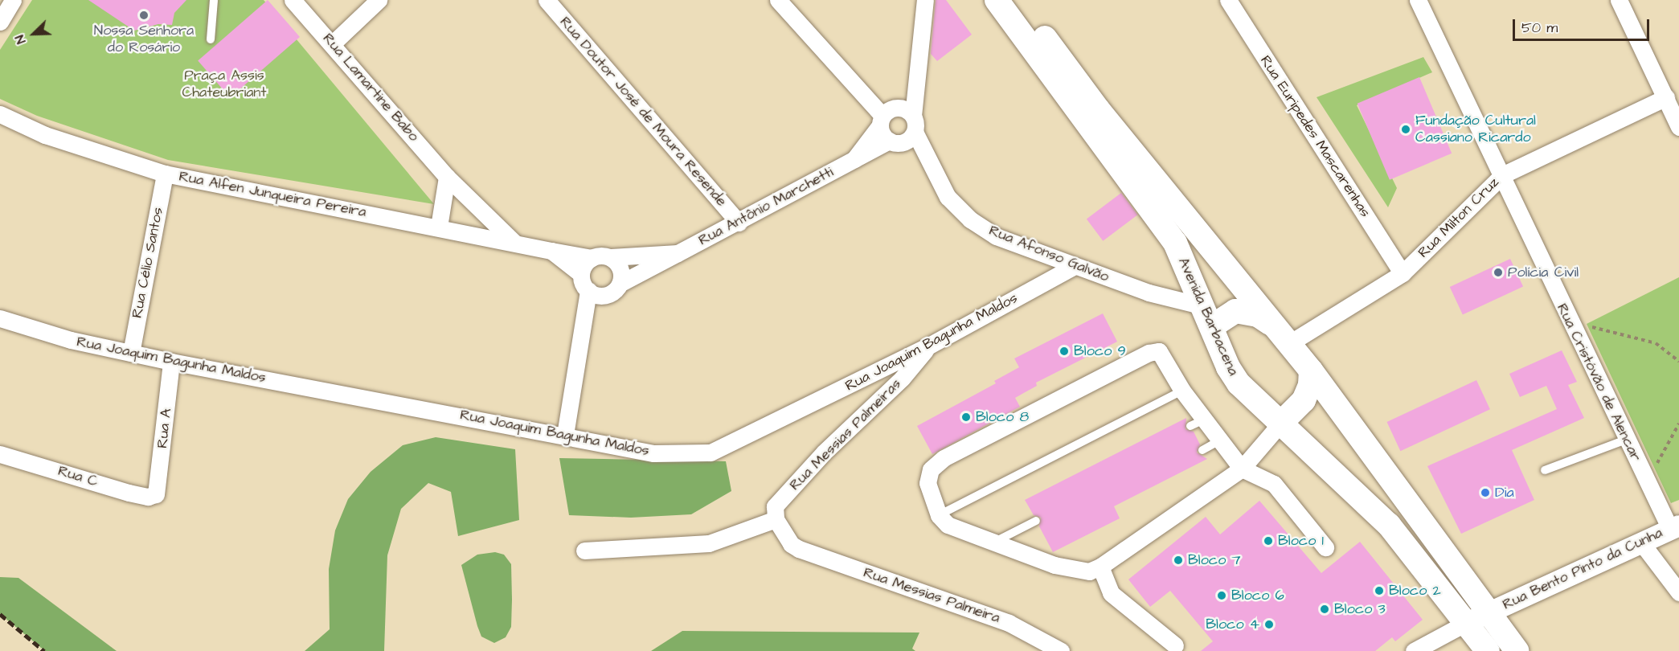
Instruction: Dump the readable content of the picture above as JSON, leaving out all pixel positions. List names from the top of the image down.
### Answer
{
  "streets": {
    "main road": ["Avenida Barbacena"],
    "street": [
      "Rua Lamartine Babo",
      "Rua Doutor José de Moura Resende",
      "Rua Euripedes Mascarenhas",
      "Rua Alfen Junqueira Pereira",
      "Rua Antônio Marchetti",
      "Rua Milton Cruz",
      "Rua Afonso Galvão",
      "Rua Célio Santos",
      "Rua Joaquim Bagunha Maldos",
      "Rua Cristóvão de Alencar",
      "Rua A",
      "Rua Messias Palmeiras",
      "Rua C",
      "Rua Bento Pinto da Cunha",
      "Rua Messias Palmeira"
    ]
  },
  "crossings": [
    ["Rua Lamartine Babo", "Rua Alfen Junqueira Pereira"],
    ["Rua Doutor José de Moura Resende", "Rua Antônio Marchetti"],
    ["Rua Euripedes Mascarenhas", "Rua Milton Cruz"],
    ["Rua Alfen Junqueira Pereira", "Rua Célio Santos"],
    ["Rua Milton Cruz", "Avenida Barbacena"],
    ["Rua Milton Cruz", "Rua Cristóvão de Alencar"],
    ["Rua Afonso Galvão", "Avenida Barbacena"],
    ["Rua Afonso Galvão", "Rua Joaquim Bagunha Maldos"],
    ["Rua Célio Santos", "Rua Joaquim Bagunha Maldos"],
    ["Avenida Barbacena", "Rua Bento Pinto da Cunha"],
    ["Rua Joaquim Bagunha Maldos", "Rua A"],
    ["Rua Joaquim Bagunha Maldos", "Rua Messias Palmeiras"],
    ["Rua Cristóvão de Alencar", "Rua Bento Pinto da Cunha"],
    ["Rua A", "Rua C"],
    ["Rua Messias Palmeiras", "Rua Messias Palmeira"]
  ],
  "parks": ["Praça Assis Chateubriant"],
  "places": [
    "Nossa Senhora do Rosário",
    "Fundação Cultural Cassiano Ricardo",
    "Polícia Civil",
    "Bloco 9",
    "Bloco 8",
    "Dia",
    "Bloco 1",
    "Bloco 7",
    "Bloco 2",
    "Bloco 6",
    "Bloco 3",
    "Bloco 4"
  ],
  "scale_bar": "50 m",
  "north": "bottom left"
}
